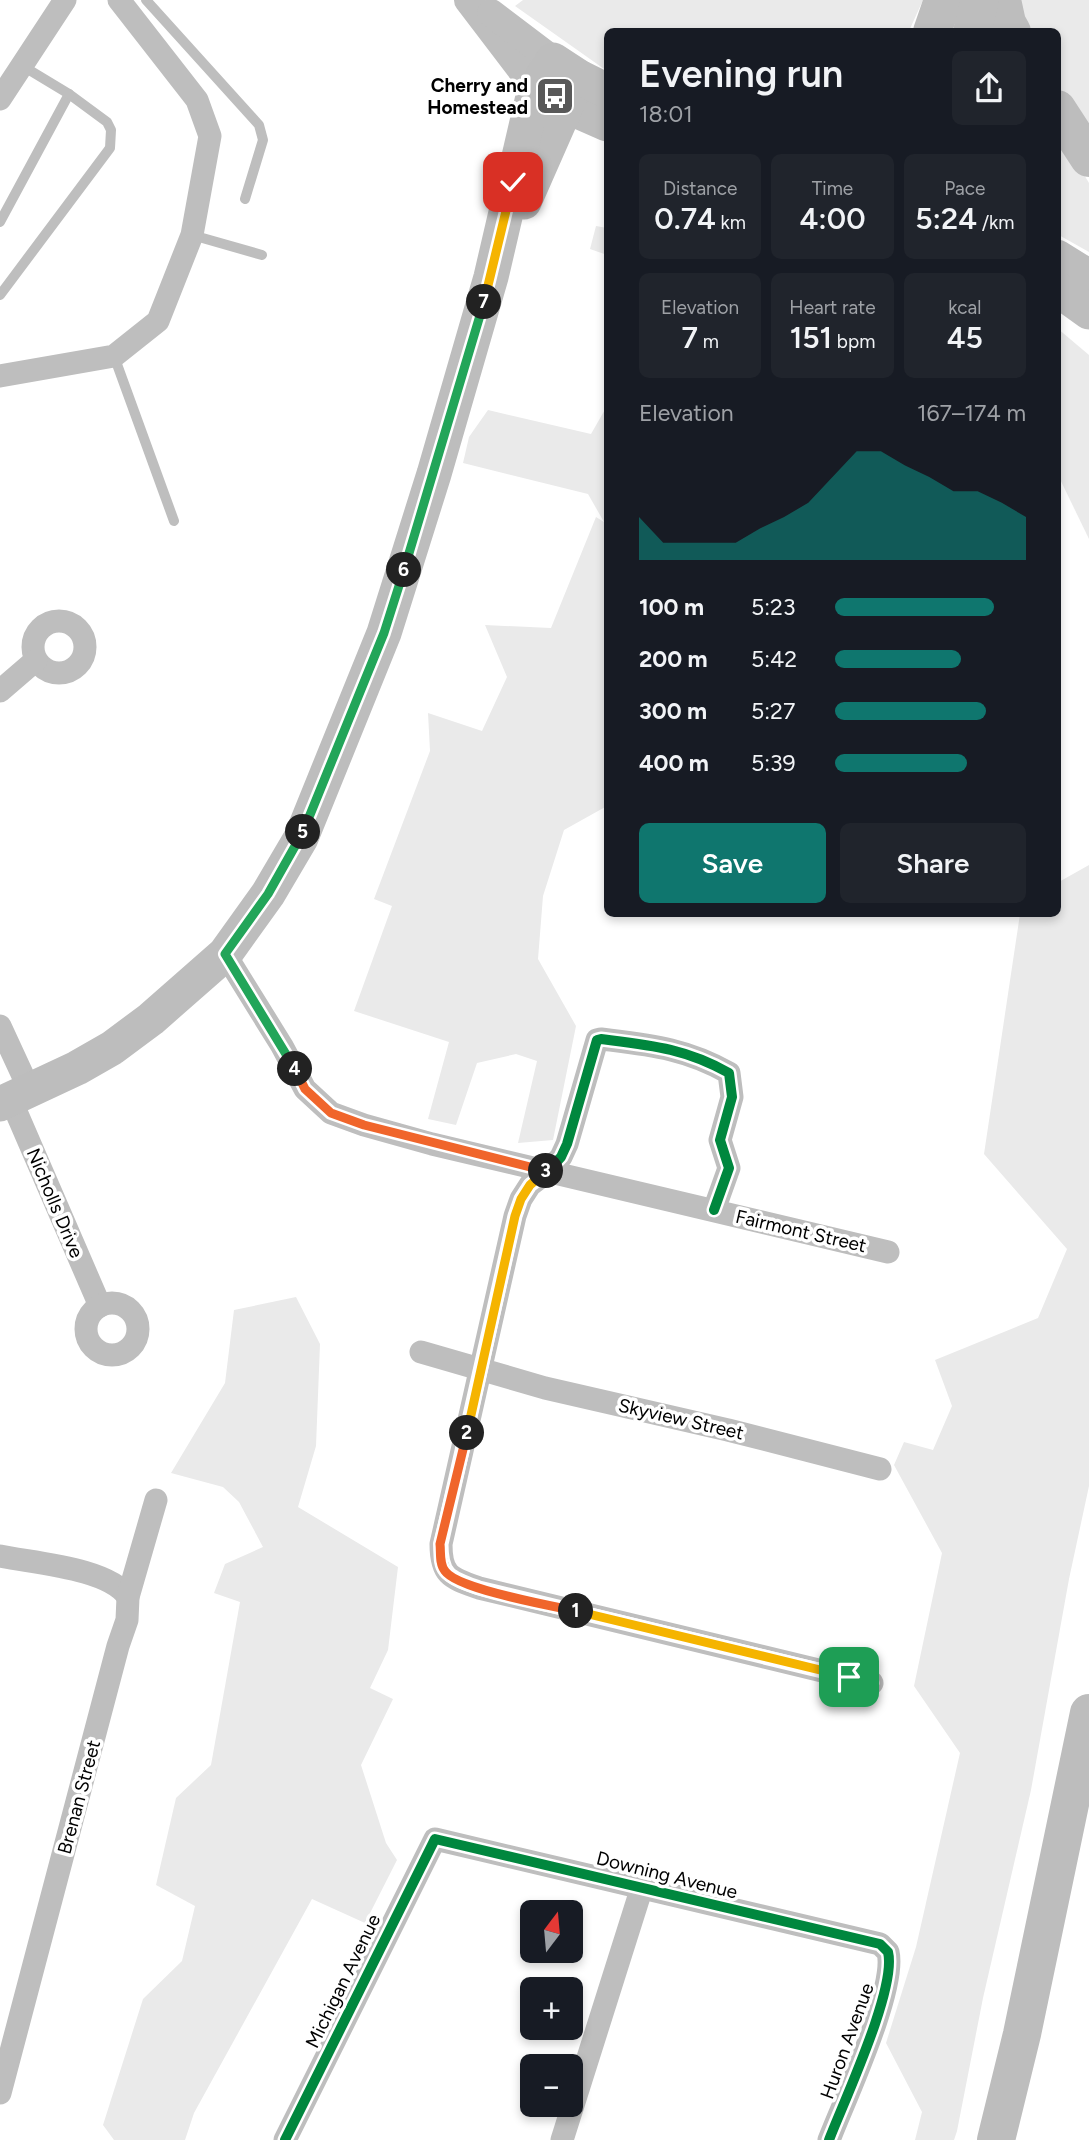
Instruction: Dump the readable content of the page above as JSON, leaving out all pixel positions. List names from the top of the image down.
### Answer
{
  "streets": {
    "street": [
      "Nicholls Drive",
      "Fairmont Street",
      "Skyview Street",
      "Brenan Street",
      "Downing Avenue",
      "Michigan Avenue",
      "Huron Avenue"
    ]
  },
  "crossings": [
    ["Downing Avenue", "Michigan Avenue"],
    ["Downing Avenue", "Huron Avenue"]
  ],
  "places": {
    "bus stop": ["Cherry and Homestead"]
  },
  "north": "top",
  "page": {
    "heading": ["Evening run", "18:01"],
    "stats": [
      ["Distance", "0.74 km"],
      ["Time", "4:00"],
      ["Pace", "5:24 /km"],
      ["Elevation", "7 m"],
      ["Heart rate", "151 bpm"],
      ["kcal", "45"]
    ],
    "pins": [
      "7",
      "6",
      "5",
      "4",
      "3",
      "2",
      "1"
    ],
    "chart": ["Elevation", "167–174 m"],
    "list": [
      {
        "name": "100 m",
        "note": "5:23"
      },
      {
        "name": "200 m",
        "note": "5:42"
      },
      {
        "name": "300 m",
        "note": "5:27"
      },
      {
        "name": "400 m",
        "note": "5:39"
      }
    ],
    "buttons": ["Save", "Share"],
    "map_buttons": ["+", "−"]
  }
}
